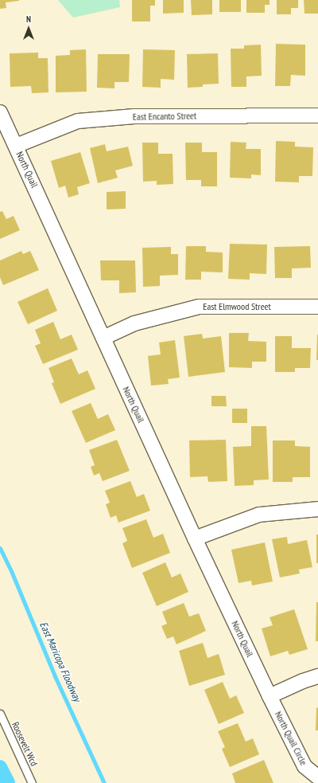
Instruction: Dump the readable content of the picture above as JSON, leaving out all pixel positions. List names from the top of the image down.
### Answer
{
  "streets": {
    "street": [
      "East Encanto Street",
      "North Quail",
      "East Elmwood Street",
      "North Quail Circle"
    ],
    "lane": ["Roosevelt Wcd"]
  },
  "crossings": [
    ["East Encanto Street", "North Quail"],
    ["North Quail", "East Elmwood Street"],
    ["North Quail", "North Quail Circle"]
  ],
  "water": ["East Maricopa Floodway"],
  "north": "top"
}
